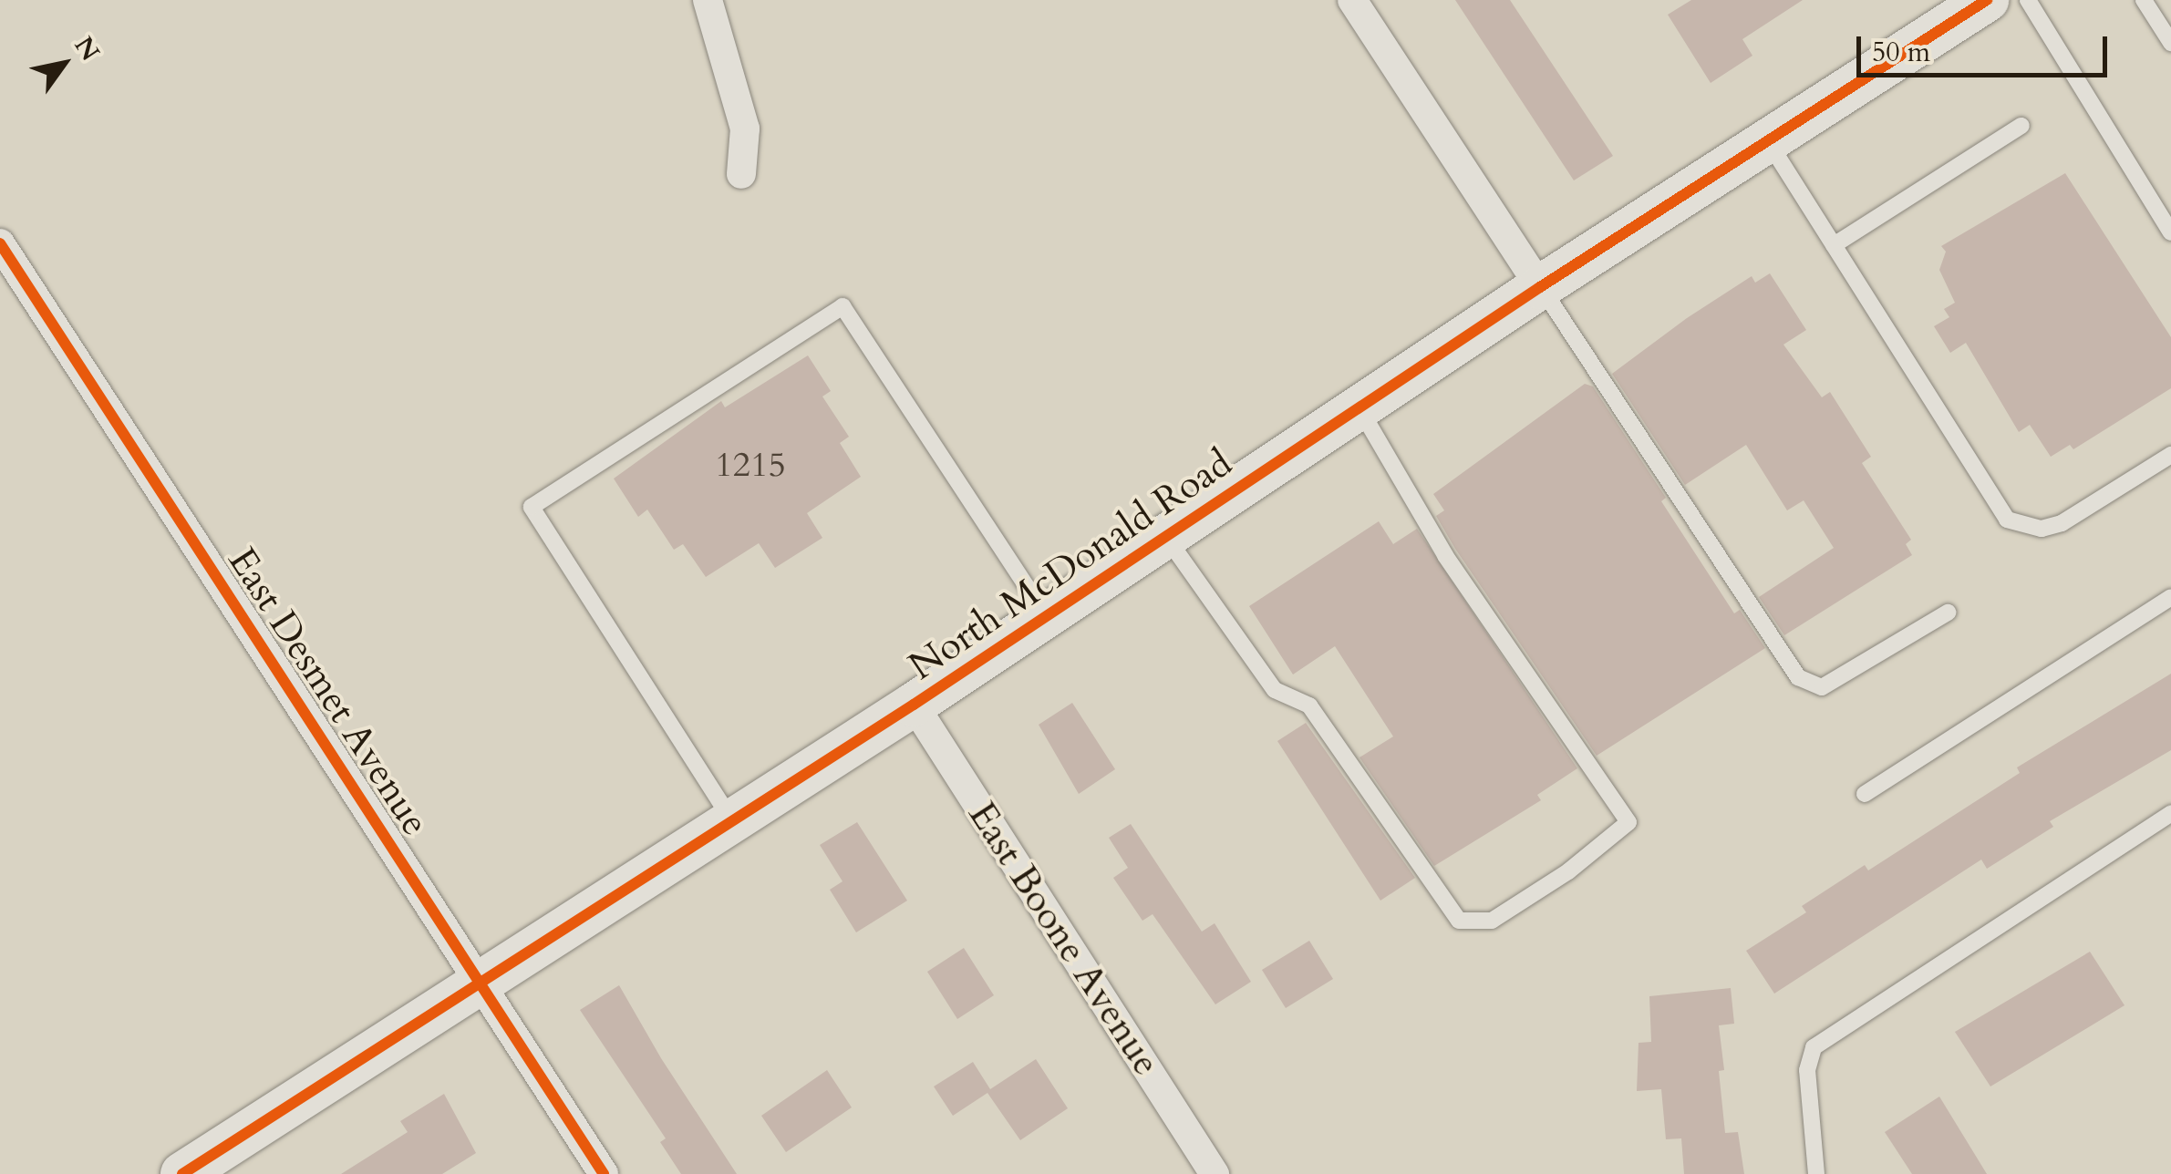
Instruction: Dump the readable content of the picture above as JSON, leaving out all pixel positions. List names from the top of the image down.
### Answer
{
  "streets": {
    "street": ["North McDonald Road", "East Desmet Avenue", "East Boone Avenue"]
  },
  "crossings": [
    ["North McDonald Road", "East Desmet Avenue"],
    ["North McDonald Road", "East Boone Avenue"]
  ],
  "house_numbers": ["1215"],
  "scale_bar": "50 m",
  "north": "top right"
}
